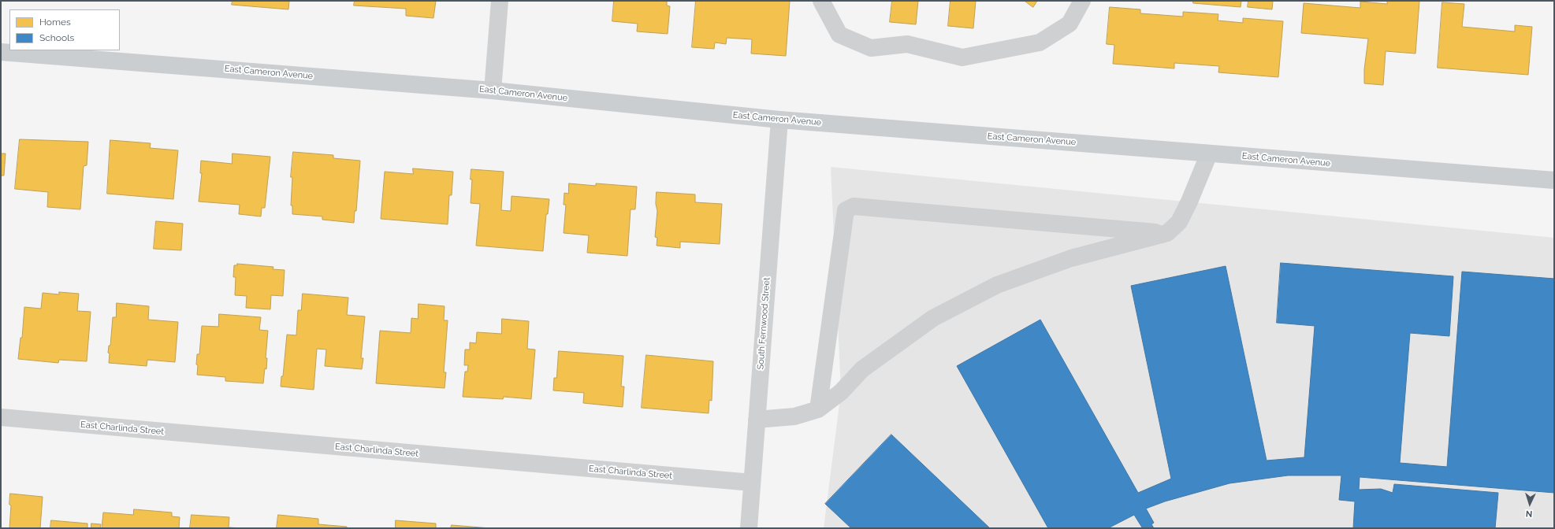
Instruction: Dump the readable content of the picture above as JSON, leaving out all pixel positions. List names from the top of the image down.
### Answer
{
  "streets": {
    "main road": ["East Cameron Avenue"],
    "street": ["South Fernwood Street", "East Charlinda Street"]
  },
  "crossings": [
    ["East Cameron Avenue", "South Fernwood Street"],
    ["South Fernwood Street", "East Charlinda Street"]
  ],
  "legend": ["Homes", "Schools"],
  "north": "bottom"
}
